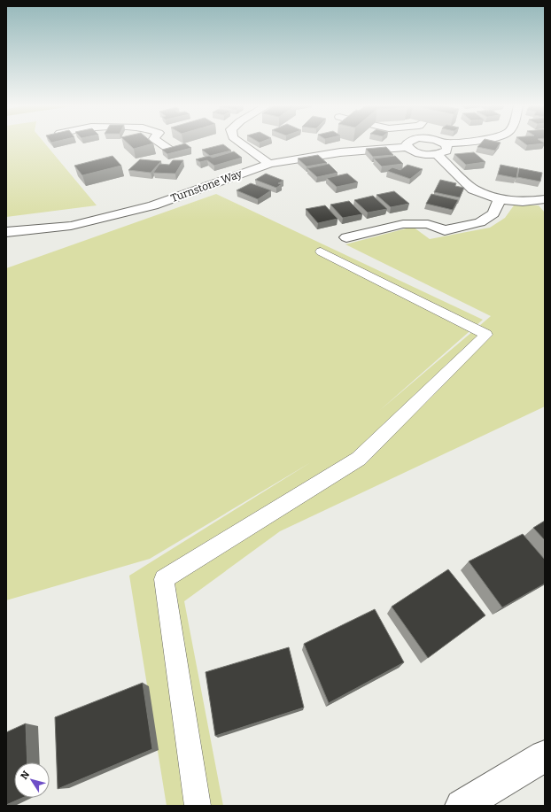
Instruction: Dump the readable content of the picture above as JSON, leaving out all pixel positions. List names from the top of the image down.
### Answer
{
  "streets": {
    "street": ["Turnstone Way"]
  },
  "north": "top left"
}
